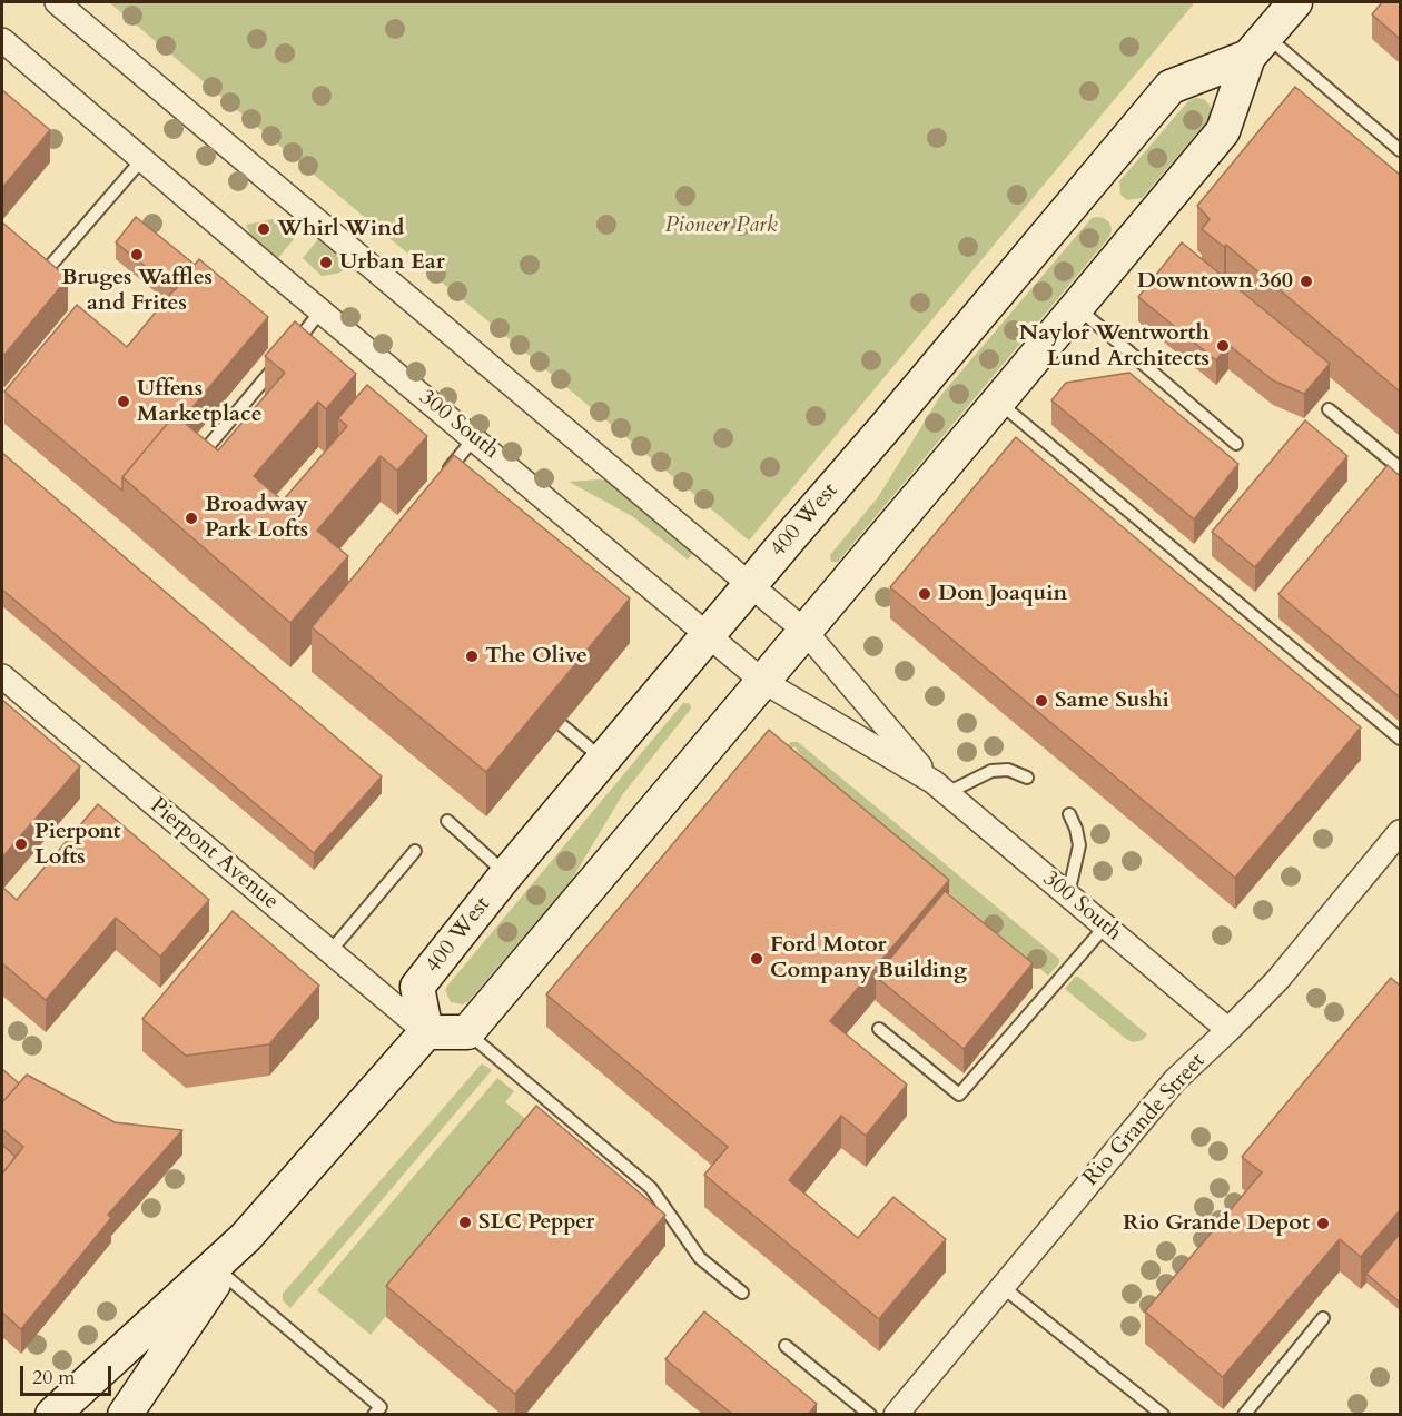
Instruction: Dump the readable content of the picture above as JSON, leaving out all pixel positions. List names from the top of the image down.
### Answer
{
  "streets": {
    "street": [
      "300 South",
      "400 West",
      "Pierpont Avenue",
      "Rio Grande Street"
    ]
  },
  "crossings": [
    ["300 South", "400 West"],
    ["300 South", "Rio Grande Street"],
    ["400 West", "Pierpont Avenue"]
  ],
  "parks": ["Pioneer Park"],
  "places": [
    "Whirl Wind",
    "Bruges Waffles and Frites",
    "Urban Ear",
    "Downtown 360",
    "Naylor Wentworth Lund Architects",
    "Uffens Marketplace",
    "Broadway Park Lofts",
    "Don Joaquin",
    "The Olive",
    "Same Sushi",
    "Pierpont Lofts",
    "Ford Motor Company Building",
    "SLC Pepper",
    "Rio Grande Depot"
  ],
  "scale_bar": "20 m"
}
